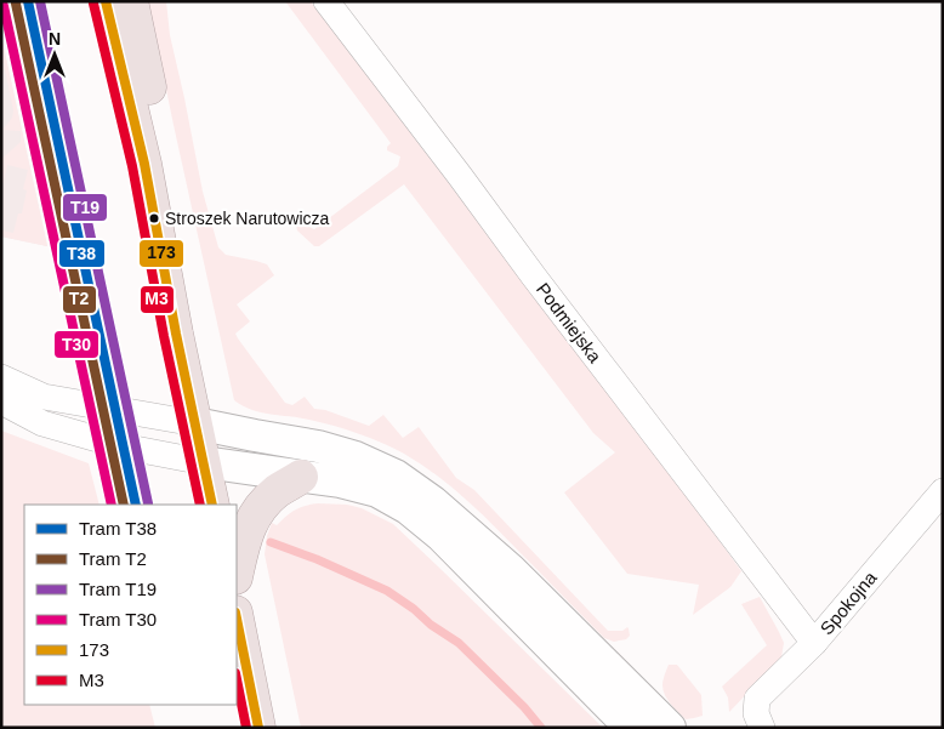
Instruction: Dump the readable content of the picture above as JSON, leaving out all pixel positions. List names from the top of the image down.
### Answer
{
  "streets": {
    "street": ["Podmiejska", "Spokojna"]
  },
  "crossings": [
    ["Podmiejska", "Spokojna"]
  ],
  "places": ["Stroszek Narutowicza"],
  "lines": [
    "tram line T38",
    "tram line T19",
    "transit line 173",
    "tram line T2",
    "transit line M3",
    "tram line T30"
  ],
  "legend": [
    "Tram T38",
    "Tram T2",
    "Tram T19",
    "Tram T30",
    "173",
    "M3"
  ],
  "north": "top"
}
